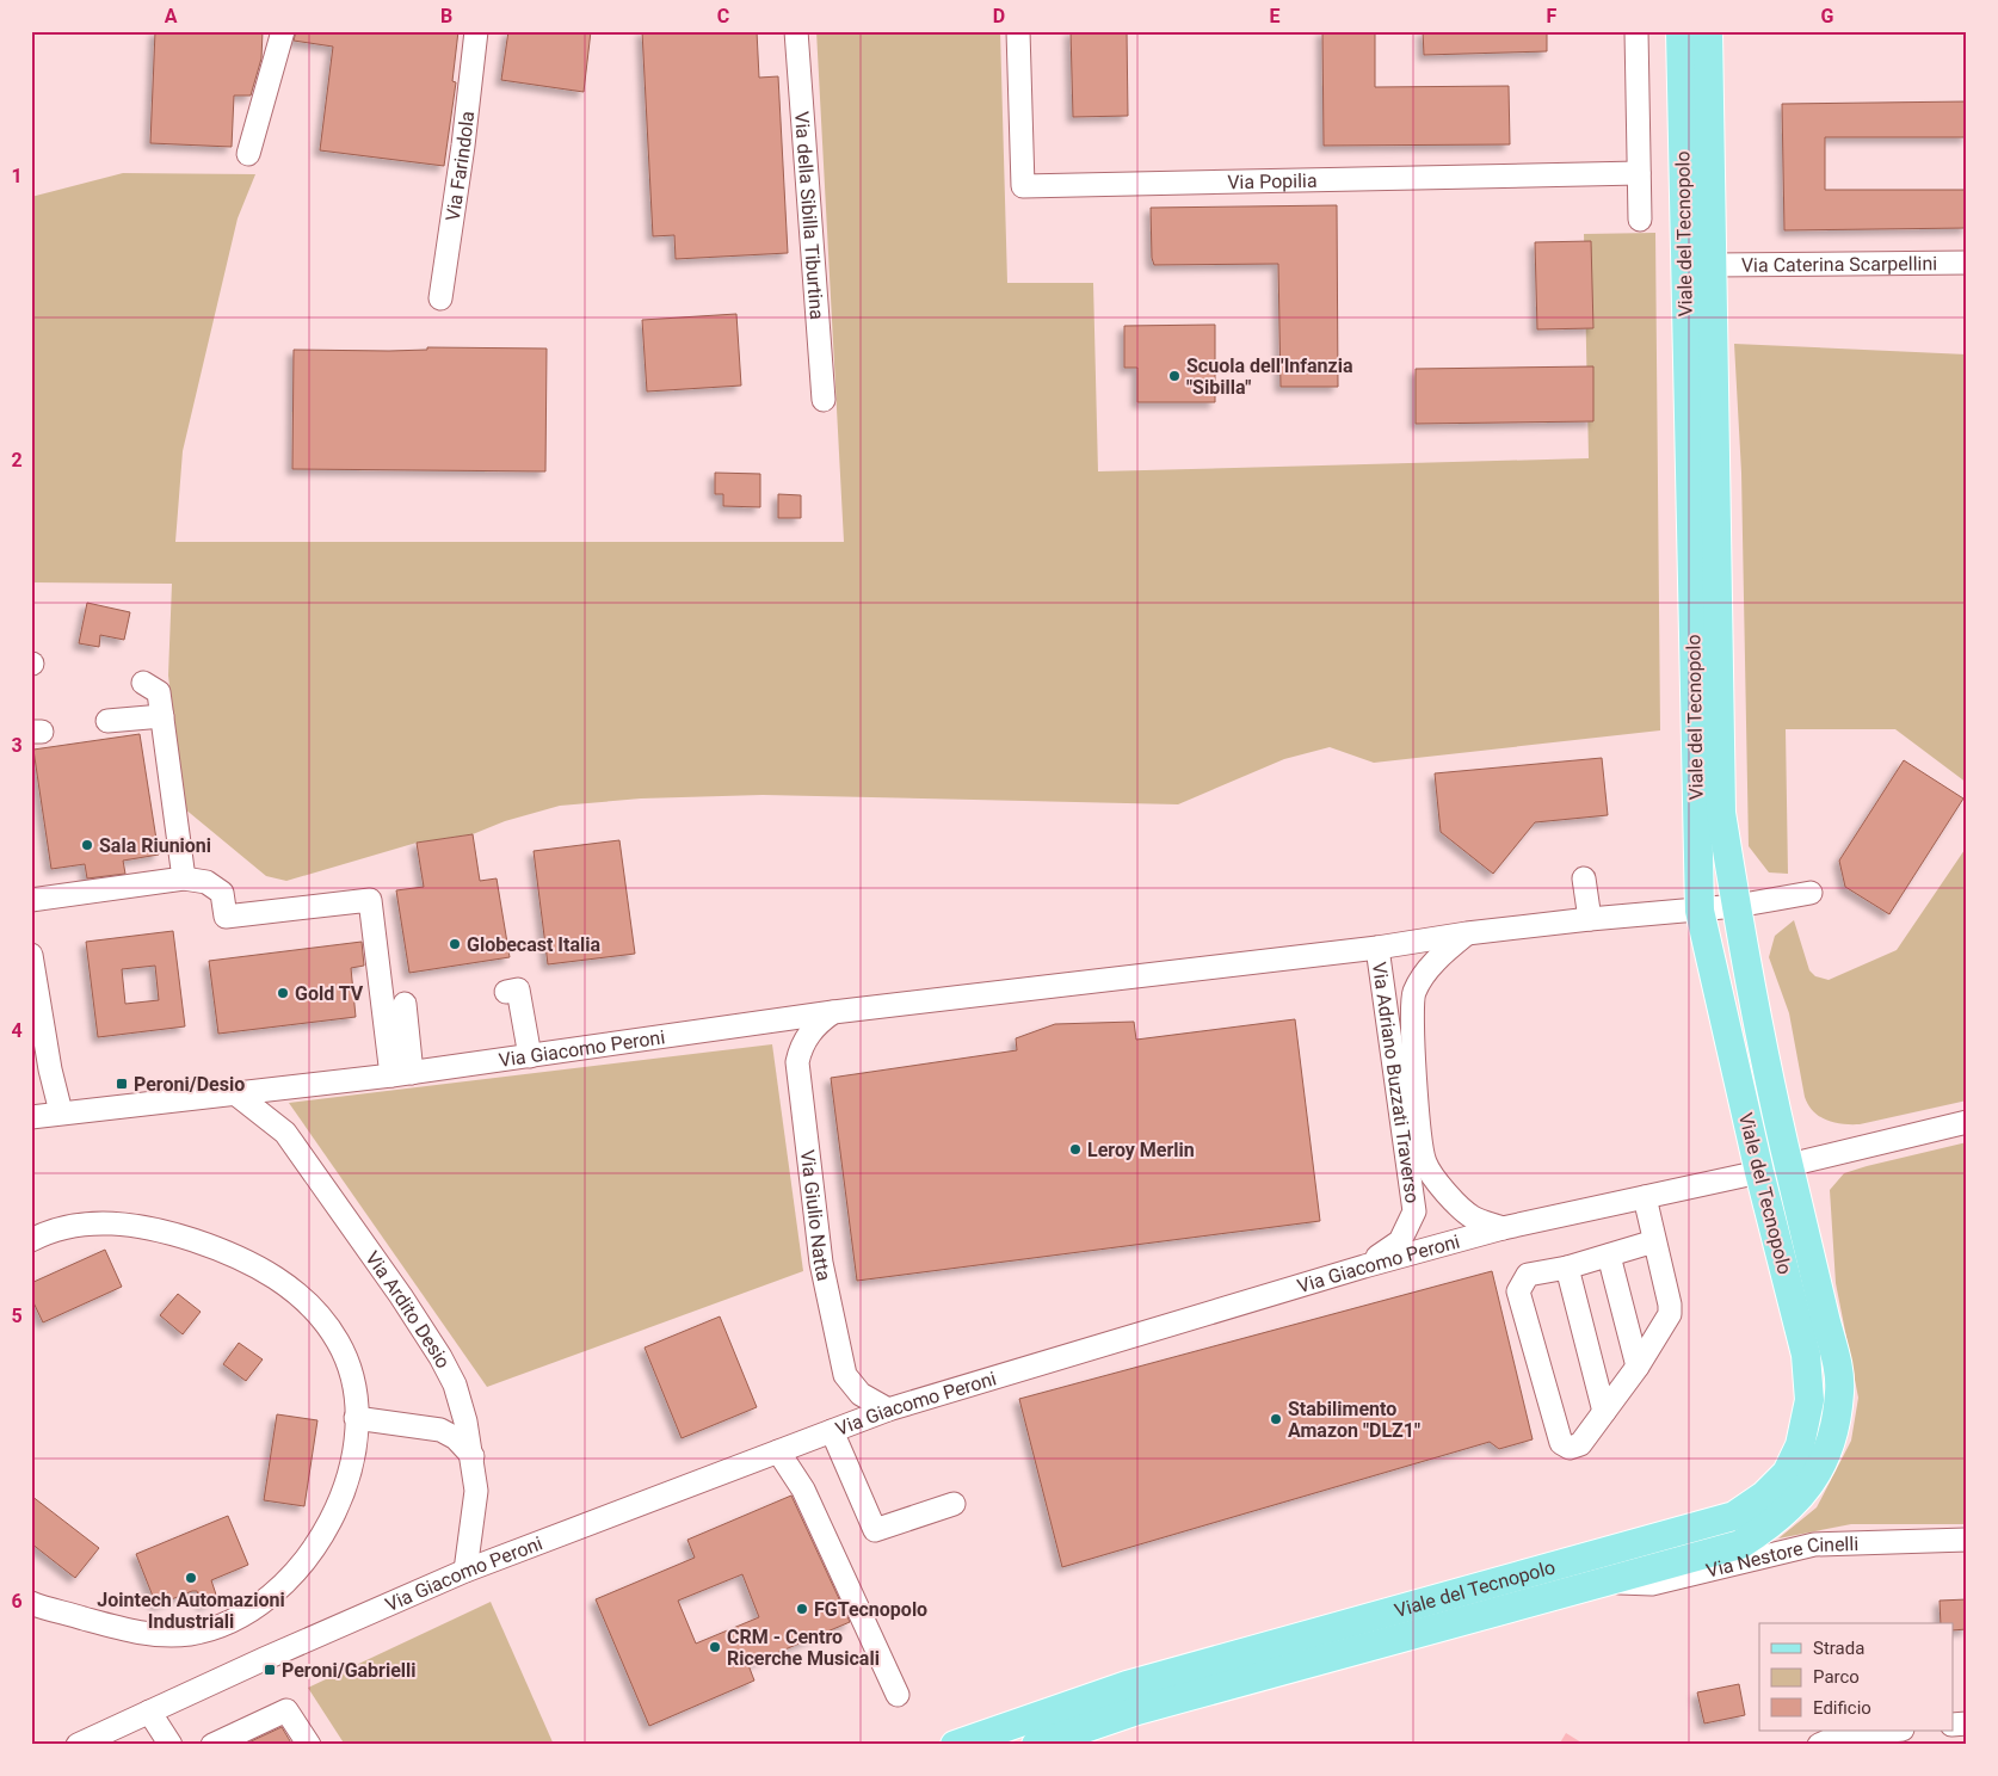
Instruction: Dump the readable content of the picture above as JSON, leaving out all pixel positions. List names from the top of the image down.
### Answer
{
  "streets": {
    "main road": ["Viale del Tecnopolo"],
    "street": [
      "Via Farindola",
      "Via Popilia",
      "Via della Sibilla Tiburtina",
      "Via Caterina Scarpellini",
      "Via Giacomo Peroni",
      "Via Adriano Buzzati Traverso",
      "Via Giulio Natta",
      "Via Ardito Desio",
      "Via Nestore Cinelli"
    ]
  },
  "crossings": [
    ["Viale del Tecnopolo", "Via Caterina Scarpellini"],
    ["Viale del Tecnopolo", "Via Giacomo Peroni"],
    ["Viale del Tecnopolo", "Via Nestore Cinelli"],
    ["Via Giacomo Peroni", "Via Adriano Buzzati Traverso"],
    ["Via Giacomo Peroni", "Via Giulio Natta"],
    ["Via Giacomo Peroni", "Via Ardito Desio"]
  ],
  "places": {
    "other": [
      "Scuola dell'Infanzia \"Sibilla\"",
      "Sala Riunioni",
      "Globecast Italia",
      "Gold TV",
      "Leroy Merlin",
      "Stabilimento Amazon \"DLZ1\"",
      "Jointech Automazioni Industriali",
      "FGTecnopolo",
      "CRM - Centro Ricerche Musicali"
    ],
    "transit": ["Peroni/Desio", "Peroni/Gabrielli"]
  },
  "legend": ["Strada", "Parco", "Edificio"],
  "grid": {
    "columns": [
      "A",
      "B",
      "C",
      "D",
      "E",
      "F",
      "G"
    ],
    "rows": [
      "1",
      "2",
      "3",
      "4",
      "5",
      "6"
    ]
  }
}
